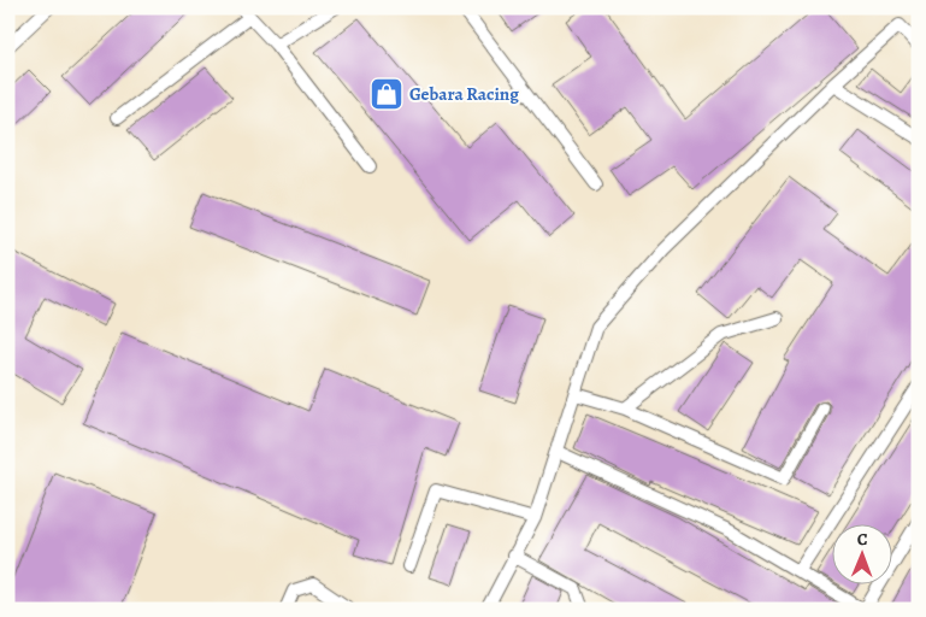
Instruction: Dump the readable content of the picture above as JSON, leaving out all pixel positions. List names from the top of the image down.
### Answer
{
  "places": {
    "shop": ["Gebara Racing"]
  },
  "north": "top"
}
